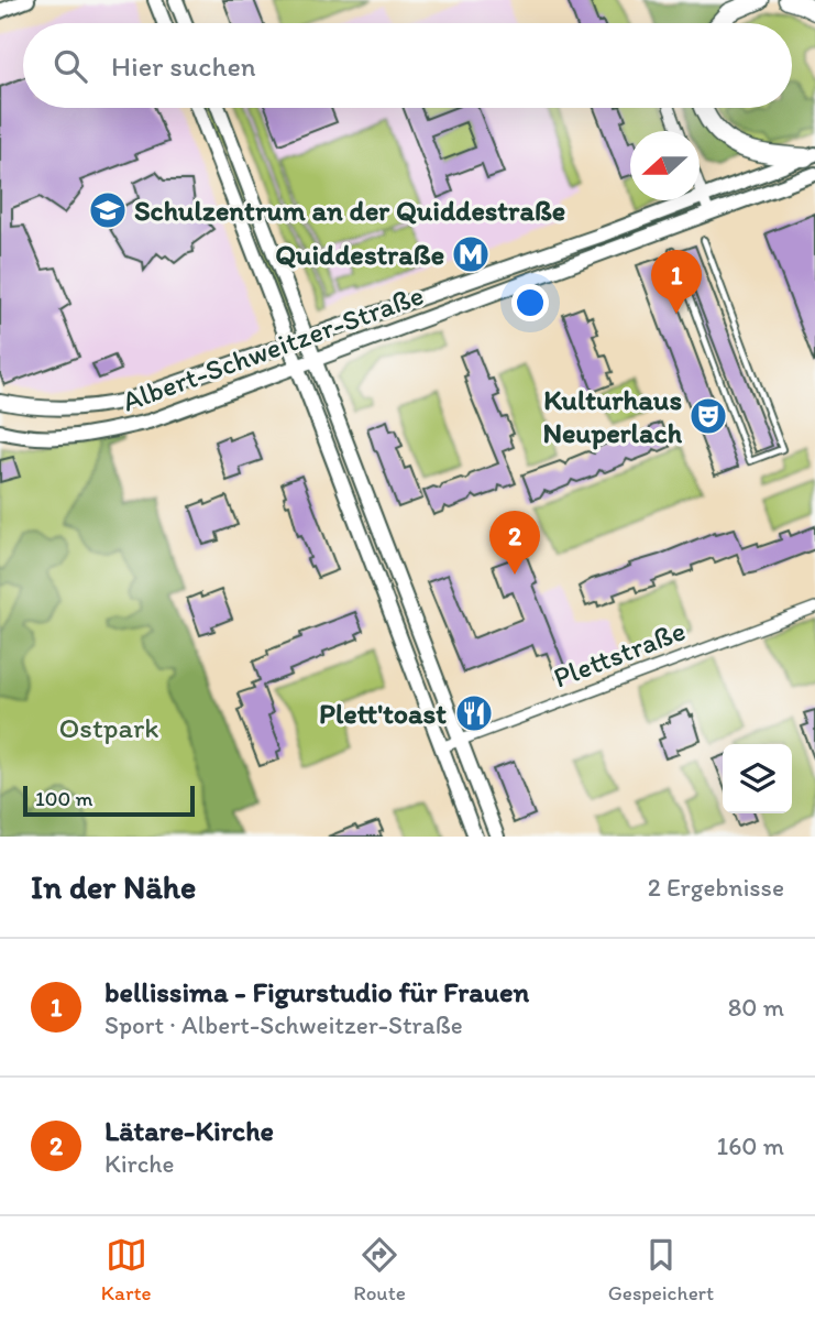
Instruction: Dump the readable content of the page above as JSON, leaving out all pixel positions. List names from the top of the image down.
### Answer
{
  "streets": {
    "main road": ["Albert-Schweitzer-Straße"],
    "street": ["Plettstraße"]
  },
  "parks": ["Ostpark"],
  "places": {
    "school or university": ["Schulzentrum an der Quiddestraße"],
    "metro station": ["Quiddestraße"],
    "theatre": ["Kulturhaus Neuperlach"],
    "restaurant": ["Plett'toast"]
  },
  "scale_bar": "100 m",
  "north": "left",
  "page": {
    "search": "Hier suchen",
    "pins": ["1", "2"],
    "scale": "100 m",
    "heading": ["In der Nähe", "2 Ergebnisse"],
    "list": [
      {
        "mark": "1",
        "name": "bellissima - Figurstudio für Frauen",
        "note": "Sport · Albert-Schweitzer-Straße",
        "value": "80 m"
      },
      {
        "mark": "2",
        "name": "Lätare-Kirche",
        "note": "Kirche",
        "value": "160 m"
      }
    ],
    "nav": ["Karte", "Route", "Gespeichert"]
  }
}
